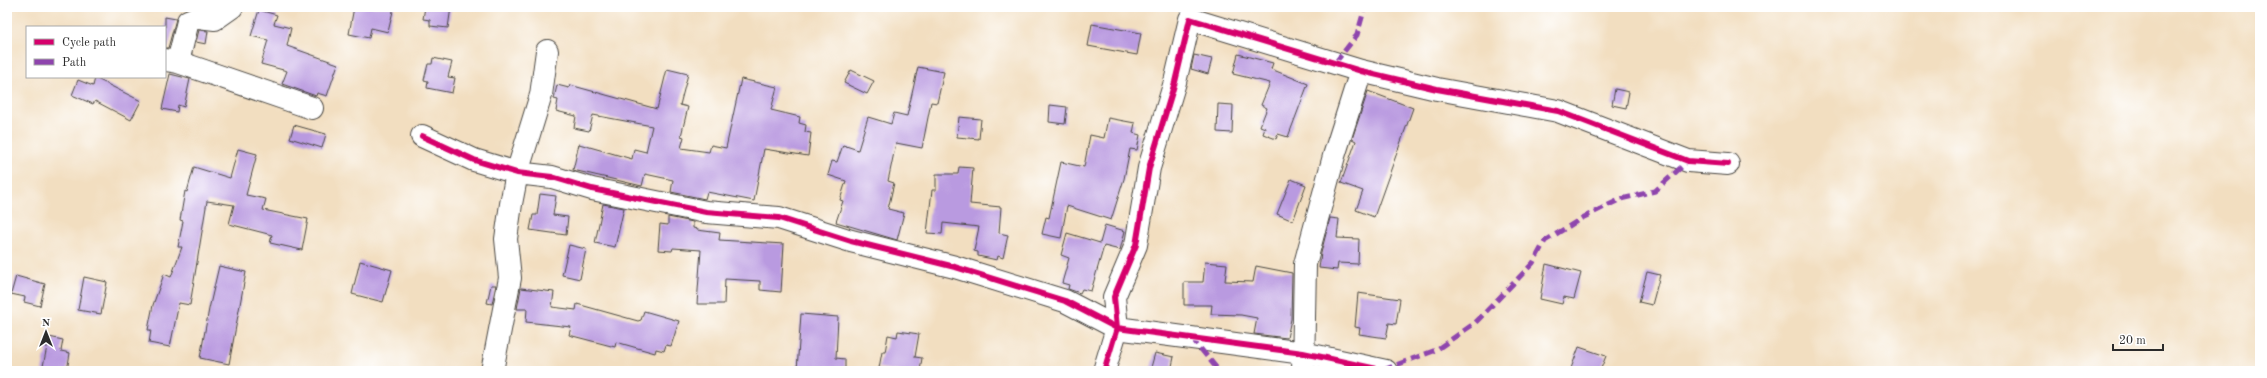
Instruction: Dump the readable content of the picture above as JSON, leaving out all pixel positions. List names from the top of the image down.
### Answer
{
  "legend": ["Cycle path", "Path"],
  "scale_bar": "20 m",
  "north": "top"
}
